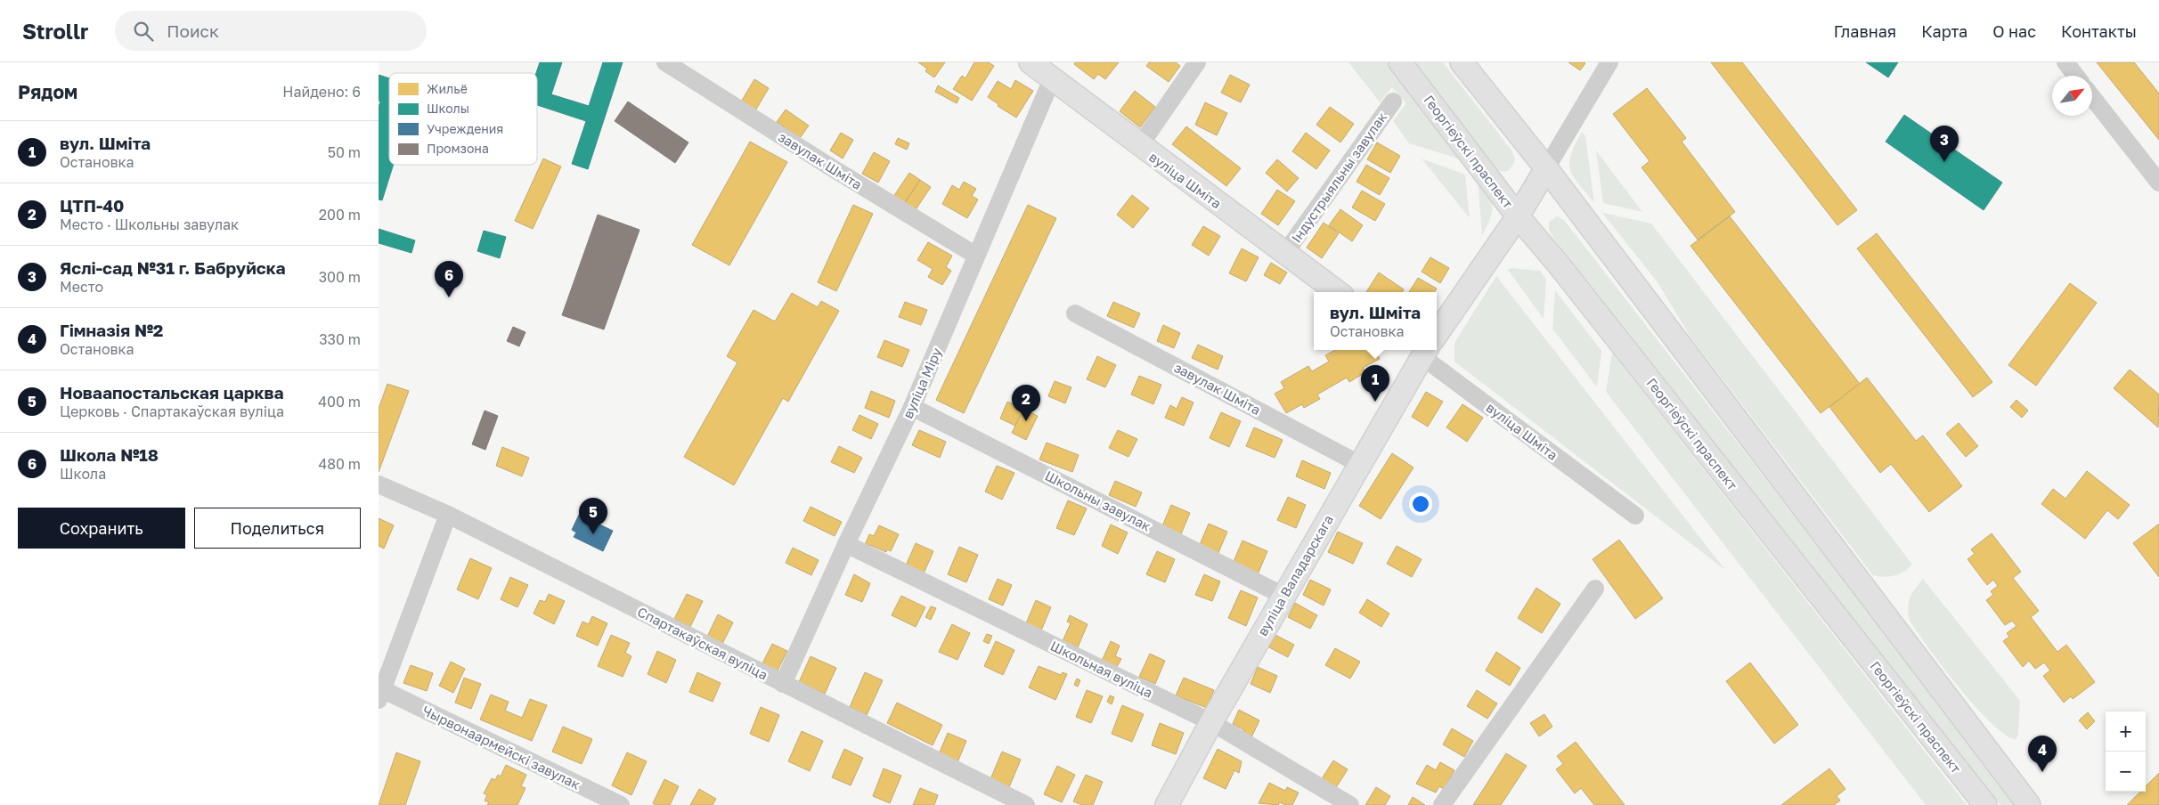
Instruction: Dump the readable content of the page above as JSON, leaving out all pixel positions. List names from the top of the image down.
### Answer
{
  "streets": {
    "main road": ["Георгіеўскі праспект", "вуліца Шміта", "вуліца Валадарскага"],
    "street": [
      "завулак Шміта",
      "Індустрыяльны завулак",
      "вуліца Міру",
      "Школьны завулак",
      "Спартакаўская вуліца",
      "Школьная вуліца",
      "Чырвонаармейскі завулак"
    ]
  },
  "crossings": [
    ["Георгіеўскі праспект", "вуліца Валадарскага"],
    ["завулак Шміта", "вуліца Міру"],
    ["завулак Шміта", "вуліца Валадарскага"],
    ["Індустрыяльны завулак", "вуліца Шміта"],
    ["вуліца Шміта", "вуліца Міру"],
    ["вуліца Міру", "Школьны завулак"],
    ["вуліца Міру", "Спартакаўская вуліца"],
    ["вуліца Міру", "Школьная вуліца"],
    ["Школьны завулак", "вуліца Валадарскага"],
    ["вуліца Валадарскага", "Школьная вуліца"]
  ],
  "legend": [
    "Жильё",
    "Школы",
    "Учреждения",
    "Промзона"
  ],
  "north": "top right",
  "page": {
    "header": "Strollr",
    "search": "Поиск",
    "nav": [
      "Главная",
      "Карта",
      "О нас",
      "Контакты"
    ],
    "heading": ["Рядом", "Найдено: 6"],
    "list": [
      {
        "mark": "1",
        "name": "вул. Шміта",
        "note": "Остановка",
        "value": "50 m"
      },
      {
        "mark": "2",
        "name": "ЦТП-40",
        "note": "Место · Школьны завулак",
        "value": "200 m"
      },
      {
        "mark": "3",
        "name": "Яслі-сад №31 г. Бабруйска",
        "note": "Место",
        "value": "300 m"
      },
      {
        "mark": "4",
        "name": "Гімназія №2",
        "note": "Остановка",
        "value": "330 m"
      },
      {
        "mark": "5",
        "name": "Новаапостальская царква",
        "note": "Церковь · Спартакаўская вуліца",
        "value": "400 m"
      },
      {
        "mark": "6",
        "name": "Школа №18",
        "note": "Школа",
        "value": "480 m"
      }
    ],
    "pins": [
      "3",
      "6",
      "1",
      "2",
      "5",
      "4"
    ],
    "popup": ["вул. Шміта", "Остановка"],
    "buttons": ["Сохранить", "Поделиться"],
    "map_buttons": ["+", "−"]
  }
}
